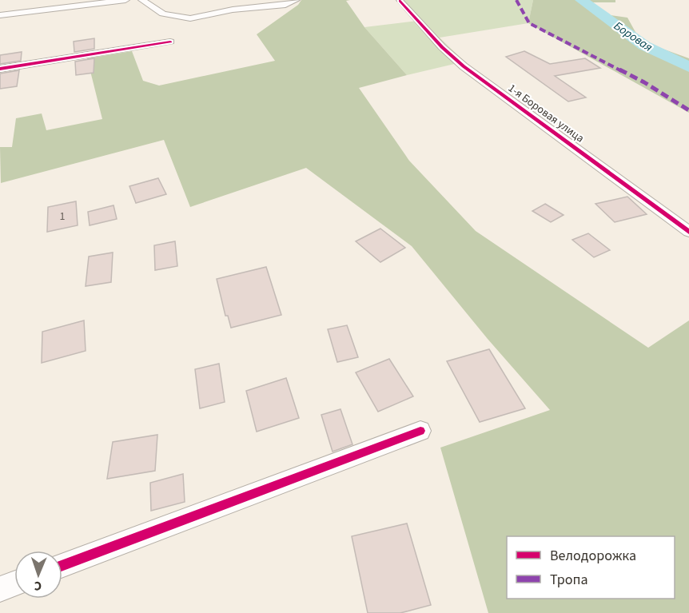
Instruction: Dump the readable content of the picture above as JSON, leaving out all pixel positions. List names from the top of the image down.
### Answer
{
  "streets": {
    "street": ["1-я Боровая улица"]
  },
  "water": ["Боровая"],
  "house_numbers": ["1"],
  "legend": ["Велодорожка", "Тропа"],
  "north": "bottom"
}
